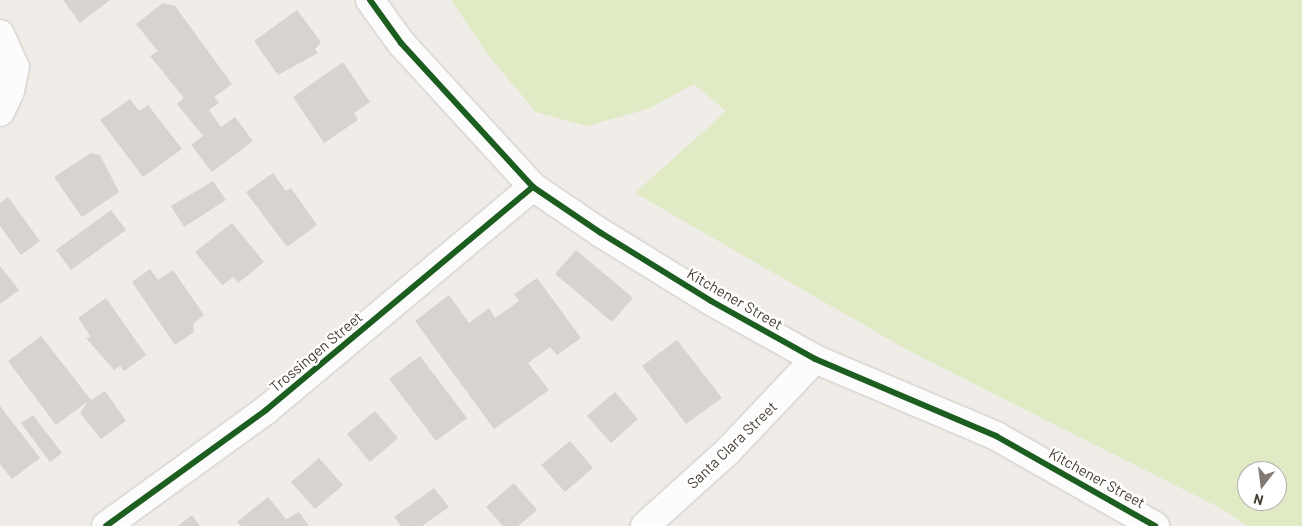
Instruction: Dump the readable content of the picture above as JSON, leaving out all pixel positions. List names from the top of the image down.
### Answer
{
  "streets": {
    "street": ["Kitchener Street", "Trossingen Street", "Santa Clara Street"]
  },
  "crossings": [
    ["Kitchener Street", "Trossingen Street"],
    ["Kitchener Street", "Santa Clara Street"]
  ],
  "north": "bottom"
}
